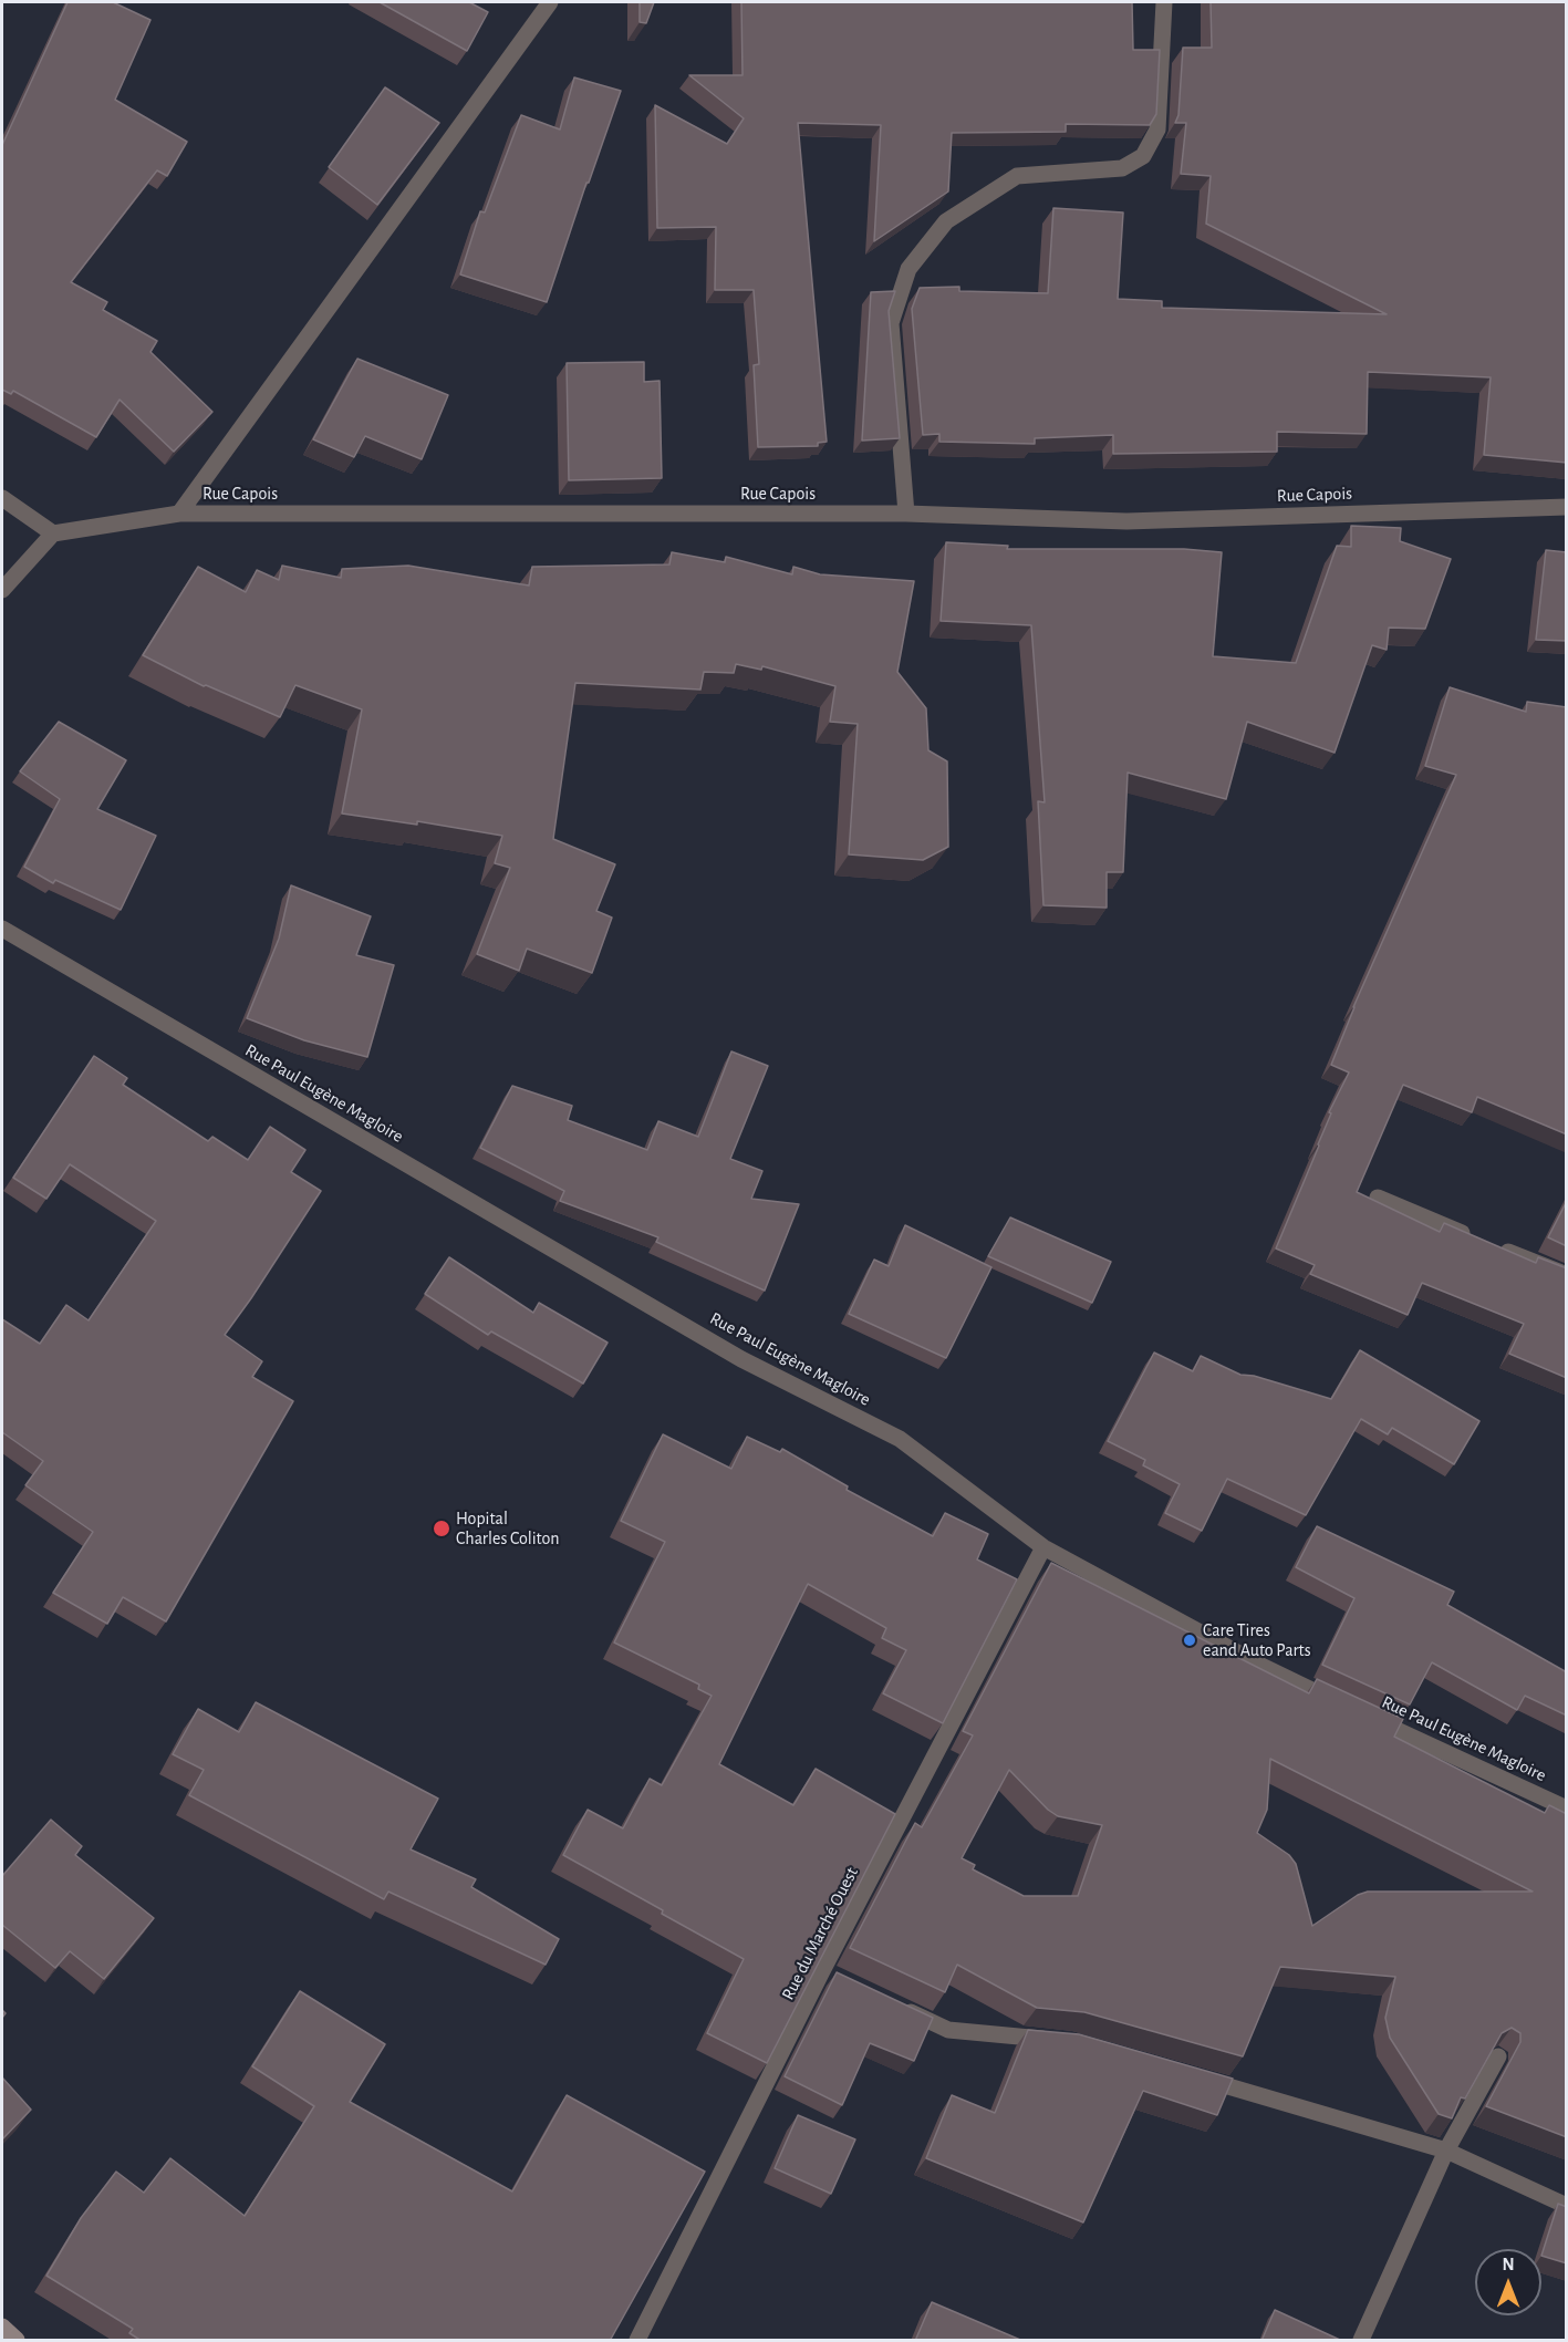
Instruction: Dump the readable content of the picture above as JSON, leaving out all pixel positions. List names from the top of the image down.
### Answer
{
  "streets": {
    "street": ["Rue Capois", "Rue Paul Eugène Magloire", "Rue du Marché Ouest"]
  },
  "crossings": [
    ["Rue Paul Eugène Magloire", "Rue du Marché Ouest"]
  ],
  "places": ["Hopital Charles Coliton", "Care Tires eand Auto Parts"],
  "north": "top"
}
